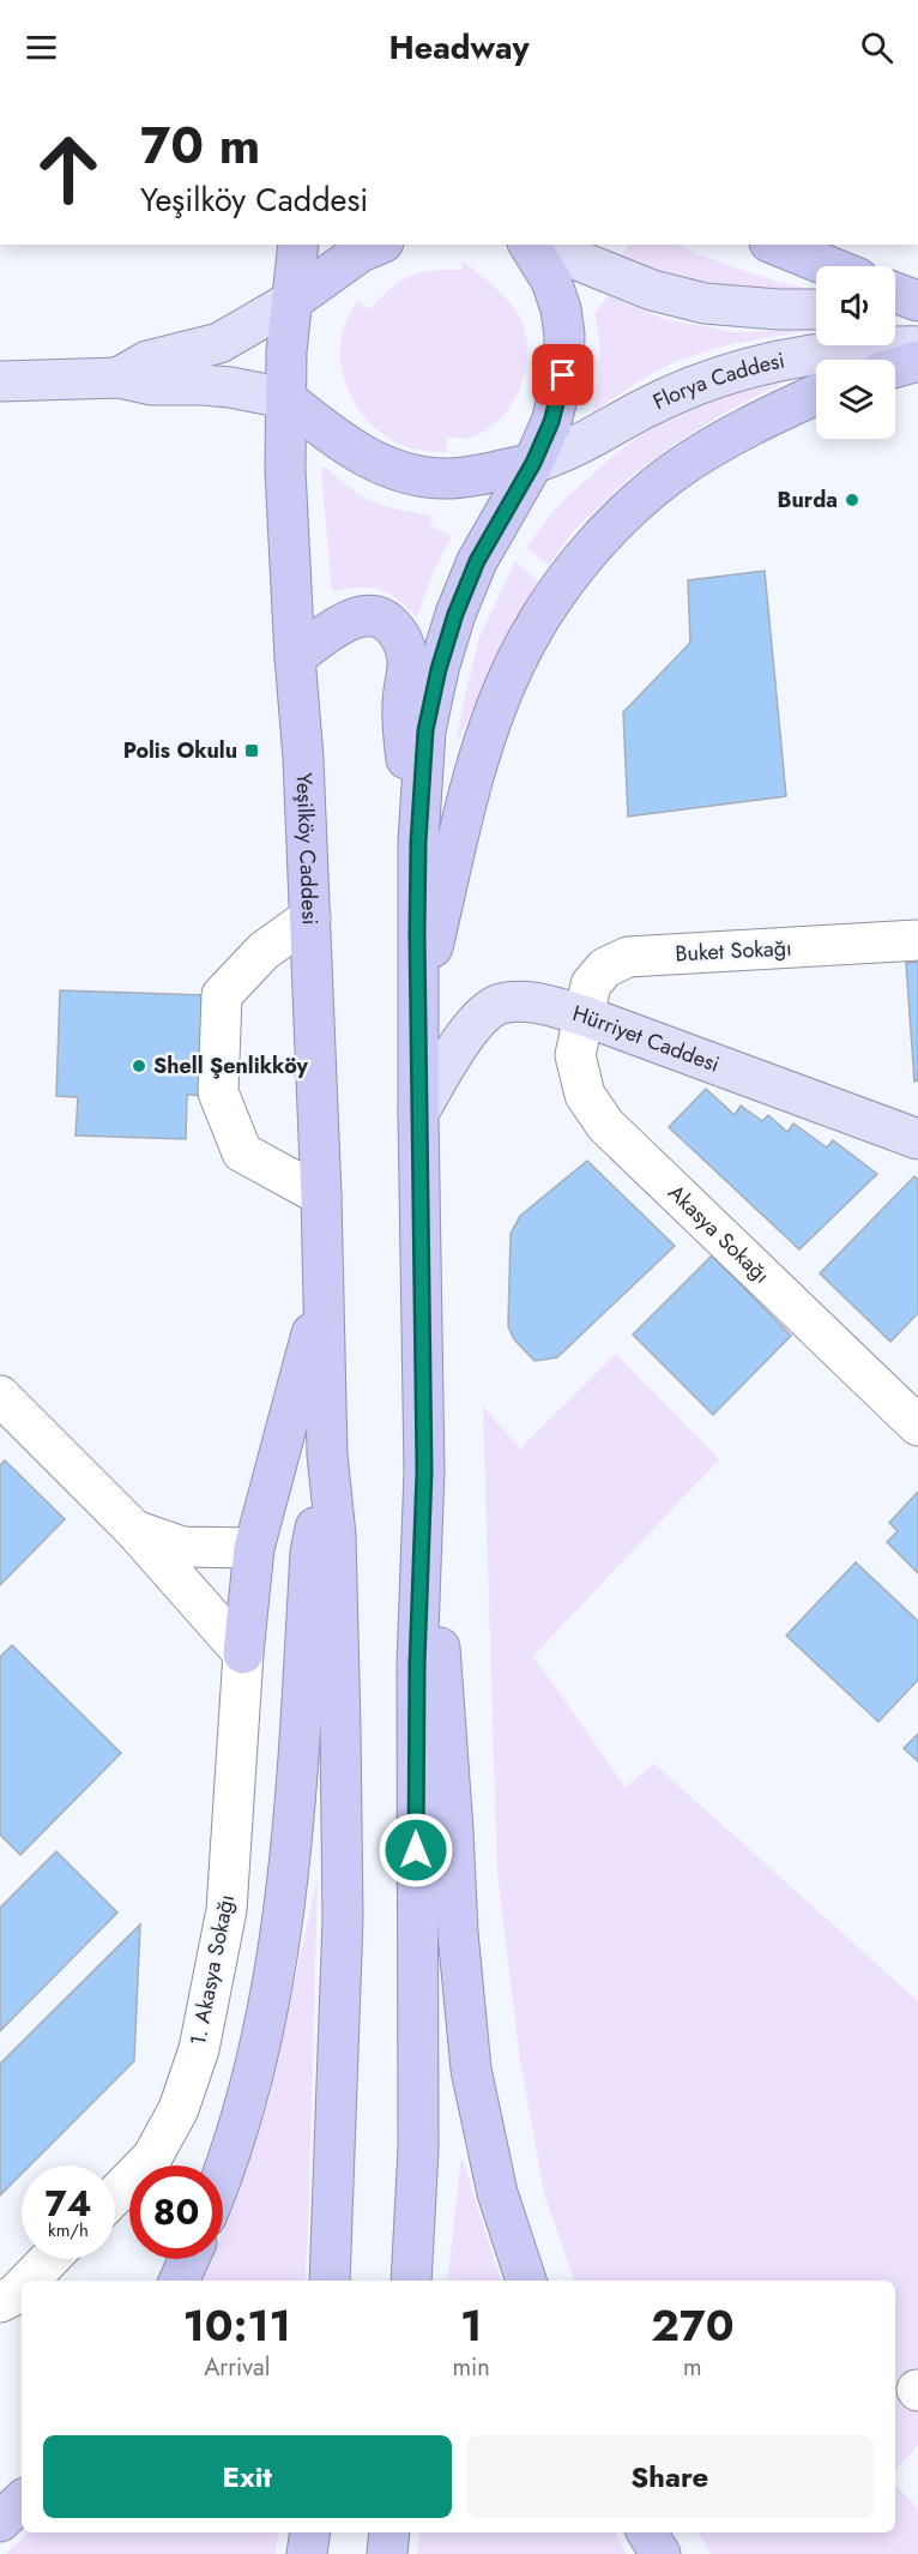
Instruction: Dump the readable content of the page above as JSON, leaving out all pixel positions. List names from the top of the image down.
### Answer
{
  "streets": {
    "highway": ["Yeşilköy Caddesi"],
    "main road": ["Florya Caddesi", "Hürriyet Caddesi"],
    "street": ["Buket Sokağı", "Akasya Sokağı", "1. Akasya Sokağı"]
  },
  "crossings": [
    ["Buket Sokağı", "Hürriyet Caddesi"],
    ["Buket Sokağı", "Akasya Sokağı"],
    ["Hürriyet Caddesi", "Akasya Sokağı"]
  ],
  "places": {
    "other": ["Burda", "Shell Şenlikköy"],
    "transit": ["Polis Okulu"]
  },
  "page": {
    "header": "Headway",
    "turn": ["70 m", "Yeşilköy Caddesi"],
    "speed": "74 km/h",
    "limit": "80",
    "eta": [
      "10:11",
      "Arrival",
      "1",
      "min",
      "270",
      "m"
    ],
    "buttons": ["Exit", "Share"]
  }
}
